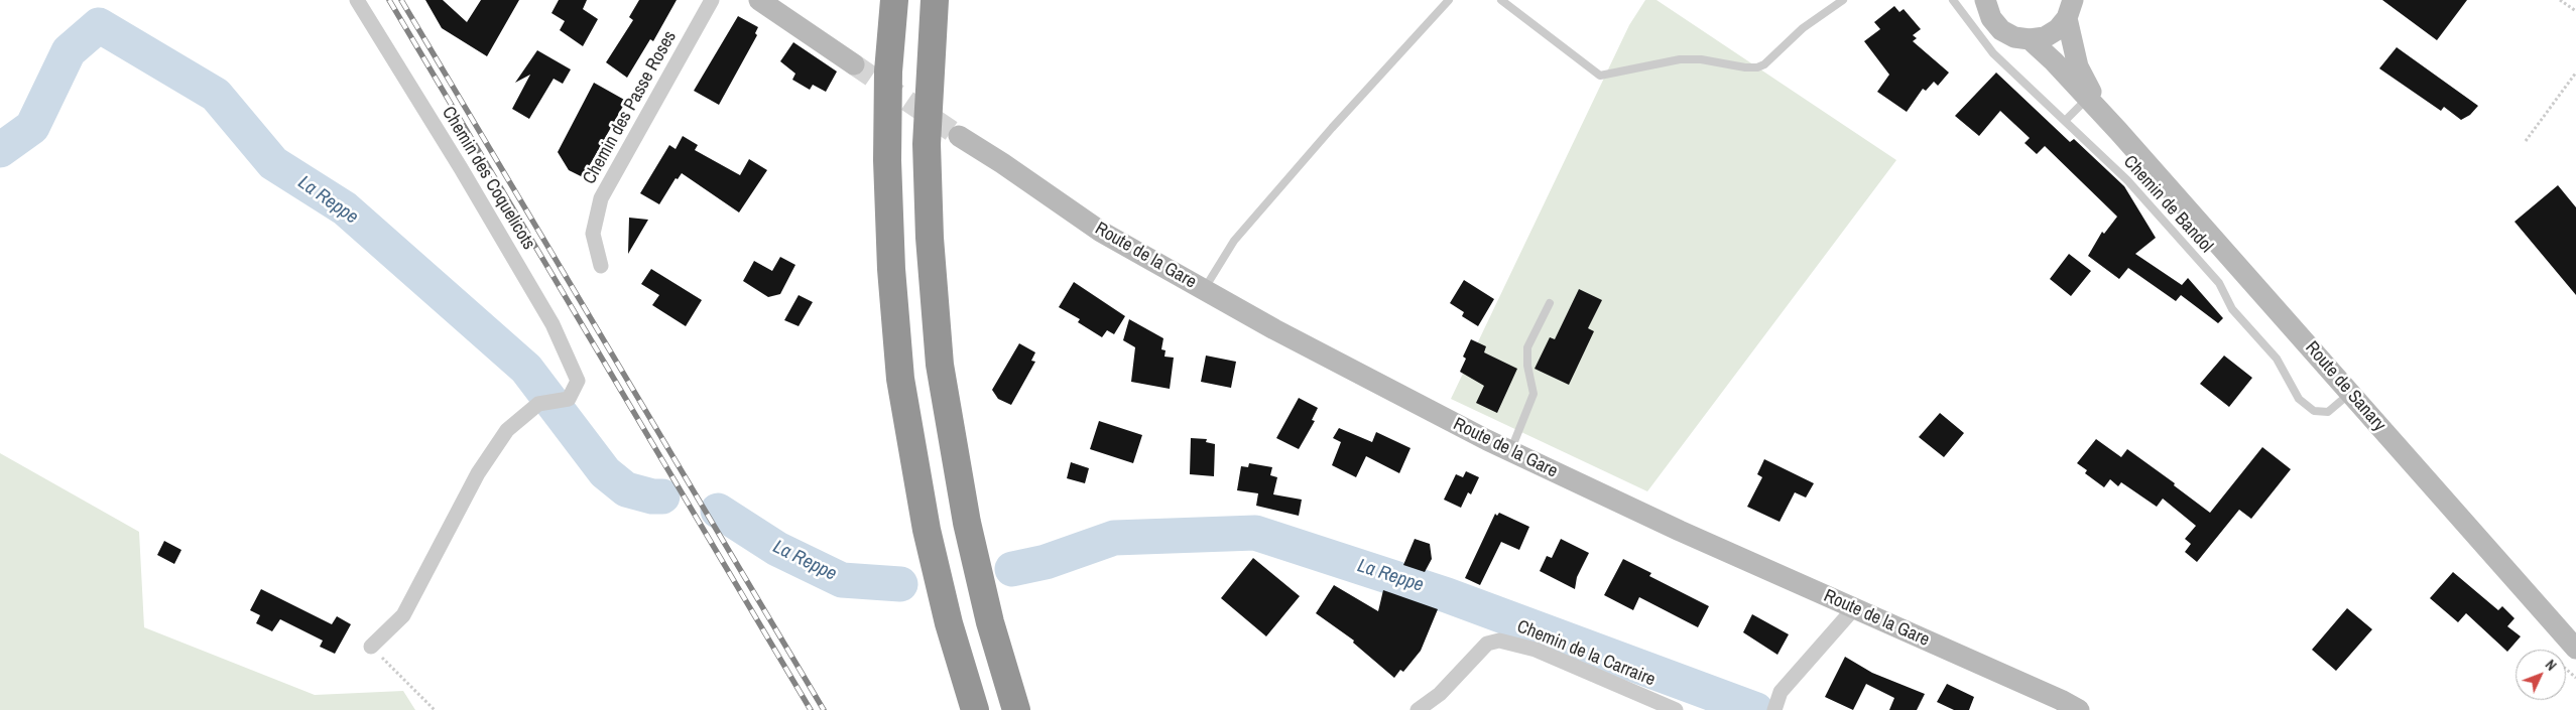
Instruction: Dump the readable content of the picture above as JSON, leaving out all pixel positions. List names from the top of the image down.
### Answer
{
  "streets": {
    "street": [
      "Chemin des Passe Roses",
      "Chemin des Coquelicots",
      "Route de la Gare",
      "Route de Sanary",
      "Chemin de la Carraire"
    ],
    "lane": ["Chemin de Bandol"]
  },
  "crossings": [
    ["Chemin de Bandol", "Route de Sanary"]
  ],
  "water": ["La Reppe"],
  "north": "top right"
}
